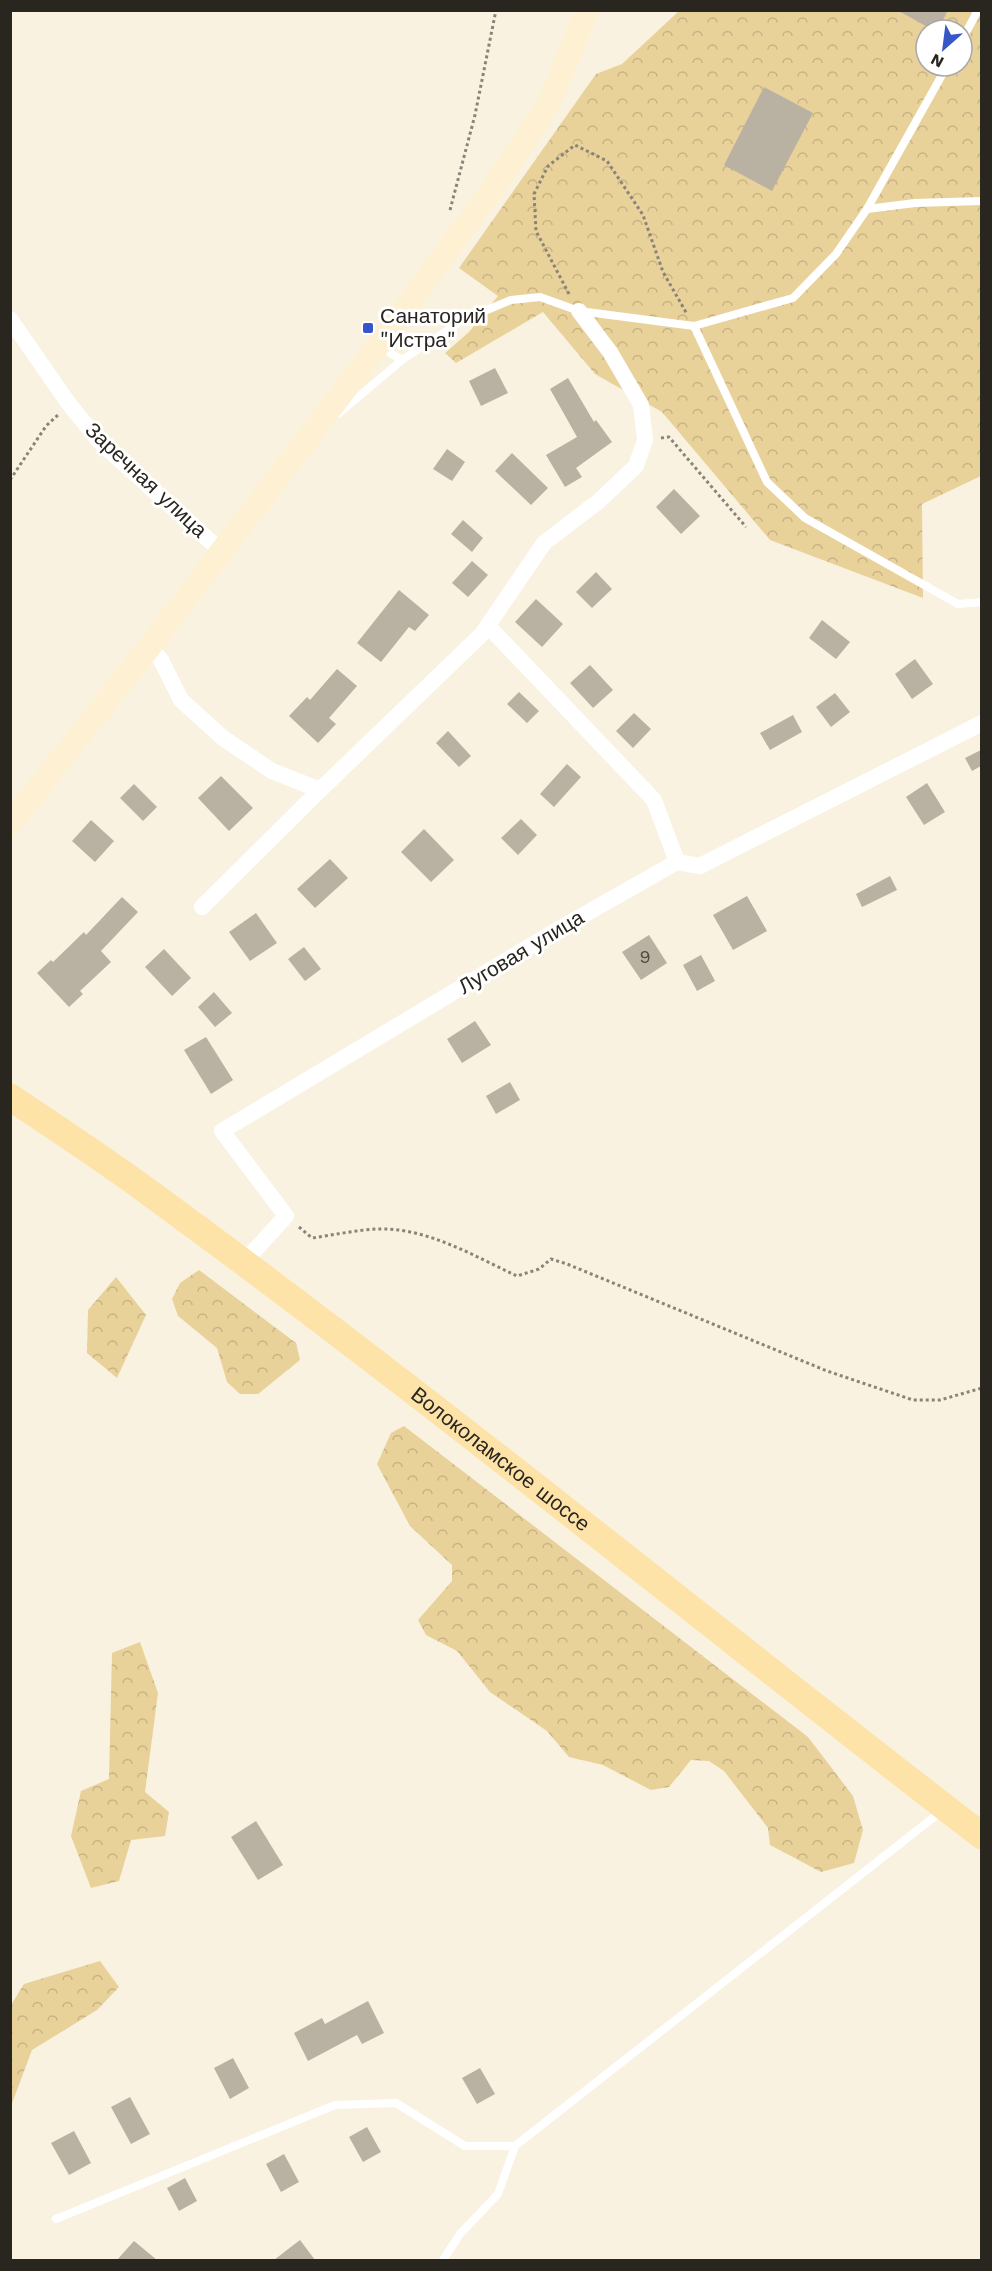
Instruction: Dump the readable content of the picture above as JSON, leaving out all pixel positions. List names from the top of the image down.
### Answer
{
  "streets": {
    "main road": ["Волоколамское шоссе"],
    "street": ["Заречная улица", "Луговая улица"]
  },
  "places": {
    "transit": ["Санаторий \"Истра\""]
  },
  "house_numbers": ["9"],
  "north": "bottom left"
}
